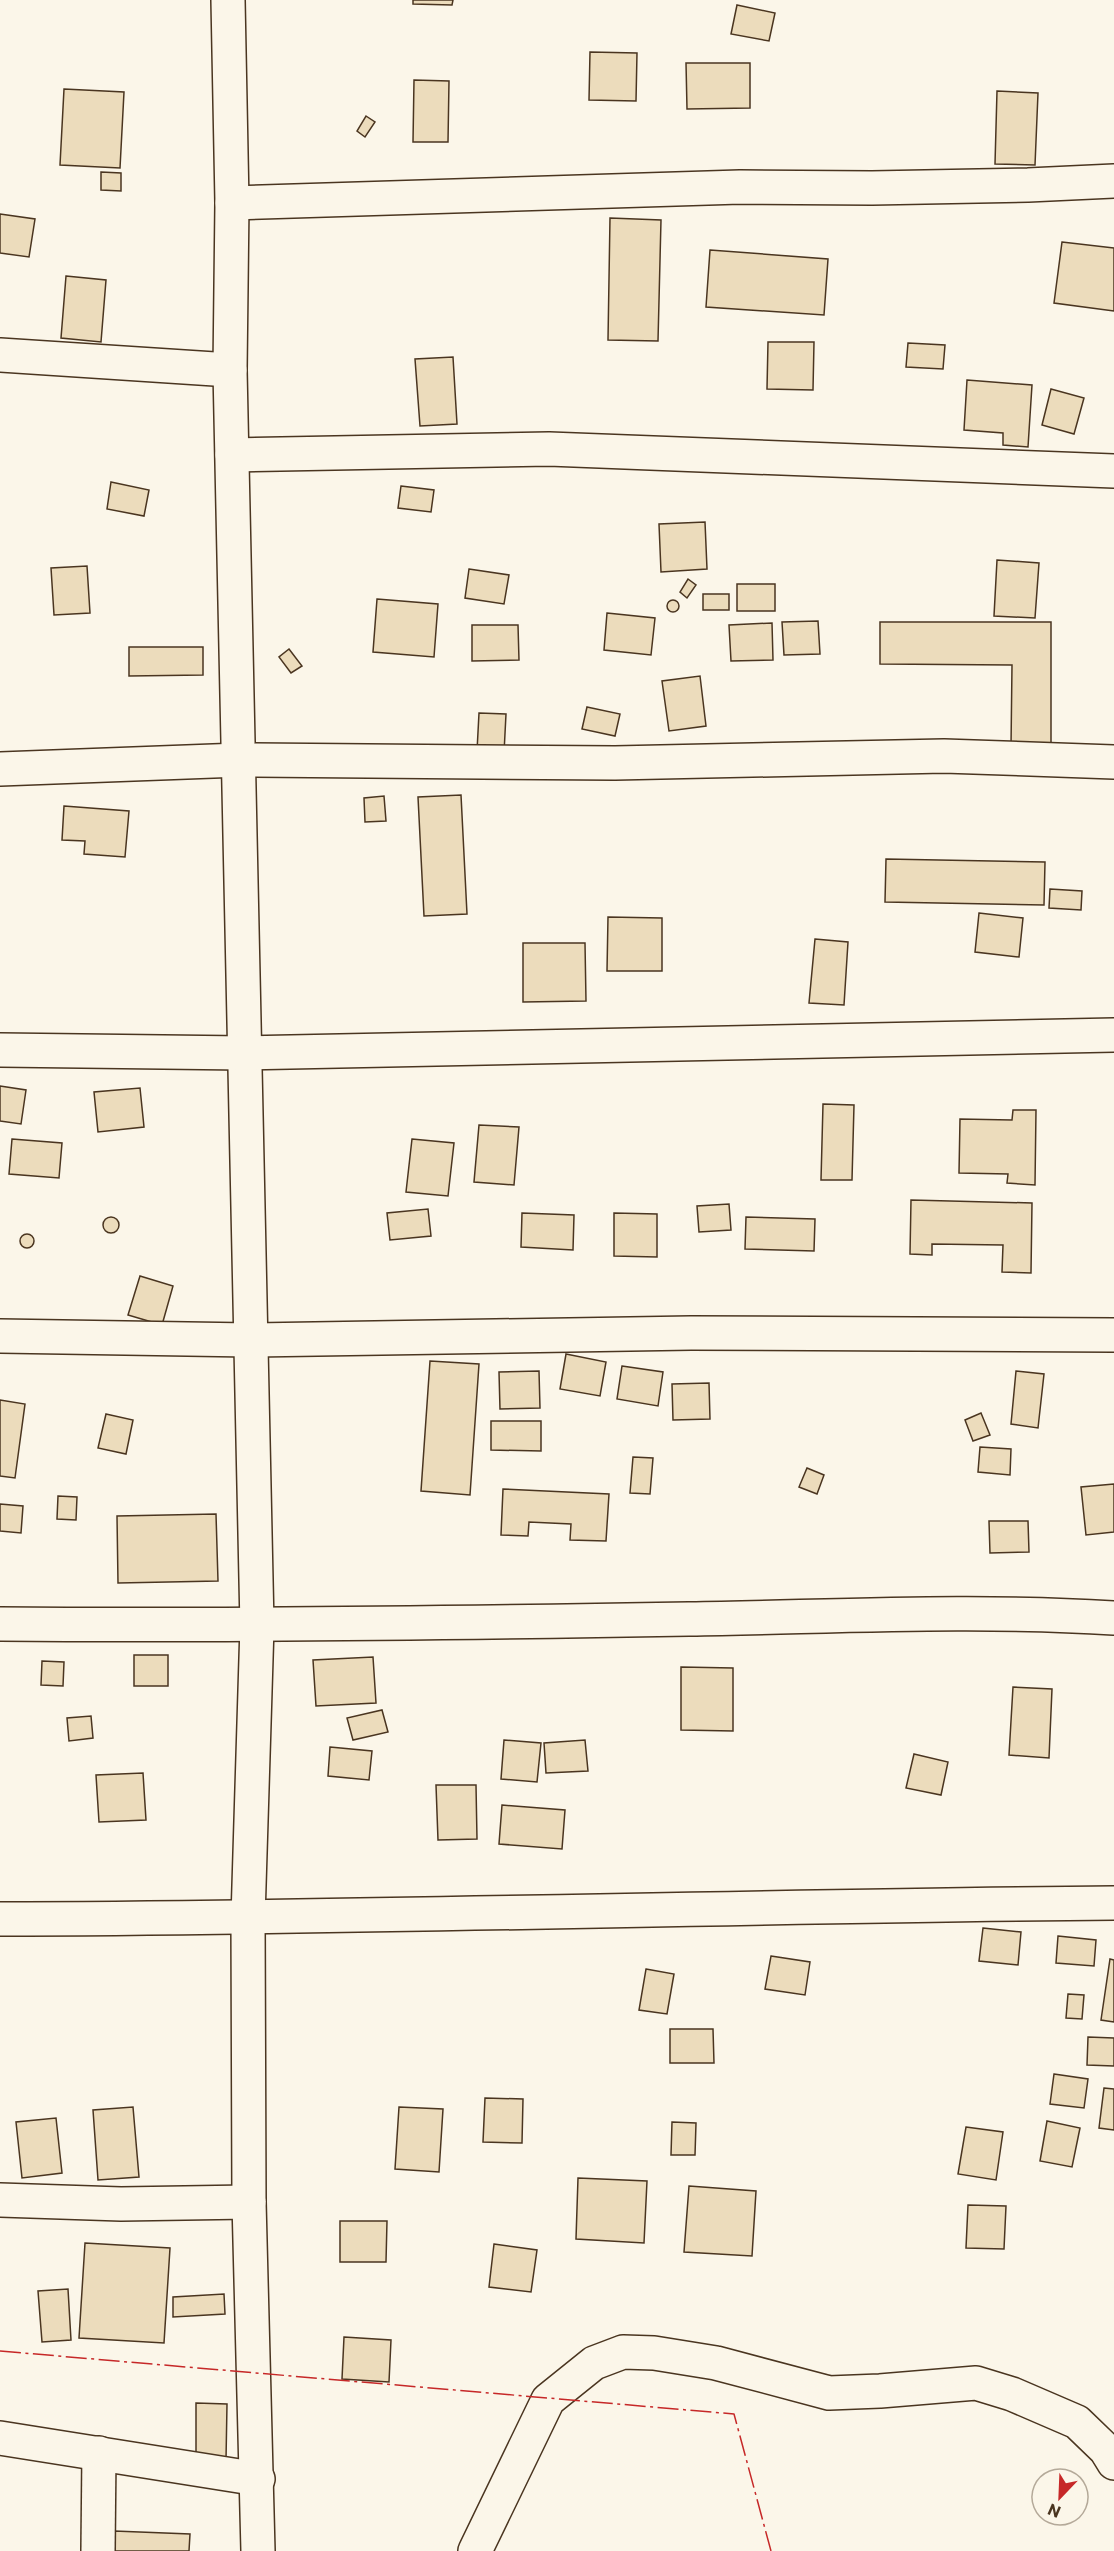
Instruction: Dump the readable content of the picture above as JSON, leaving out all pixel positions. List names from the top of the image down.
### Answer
{
  "north": "bottom left"
}
